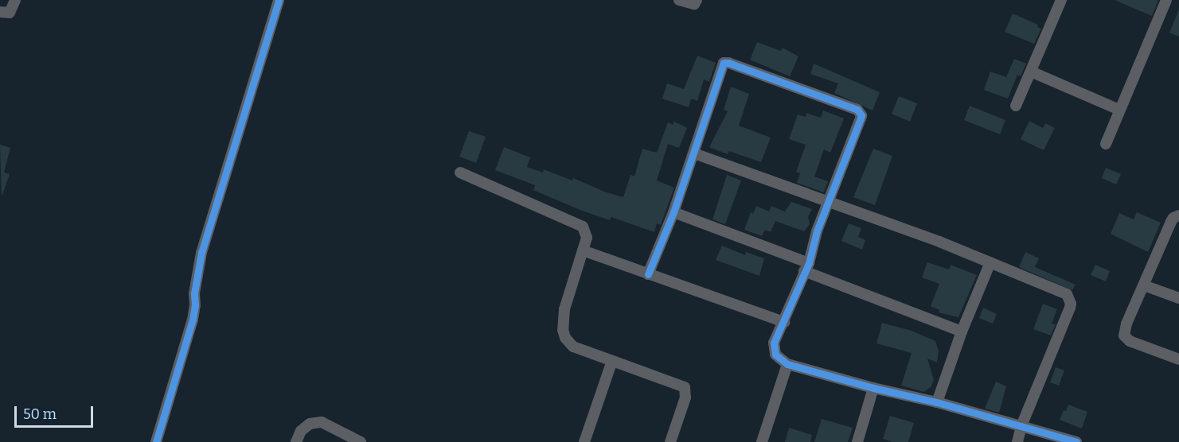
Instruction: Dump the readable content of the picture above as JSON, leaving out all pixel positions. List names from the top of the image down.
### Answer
{
  "scale_bar": "50 m"
}
